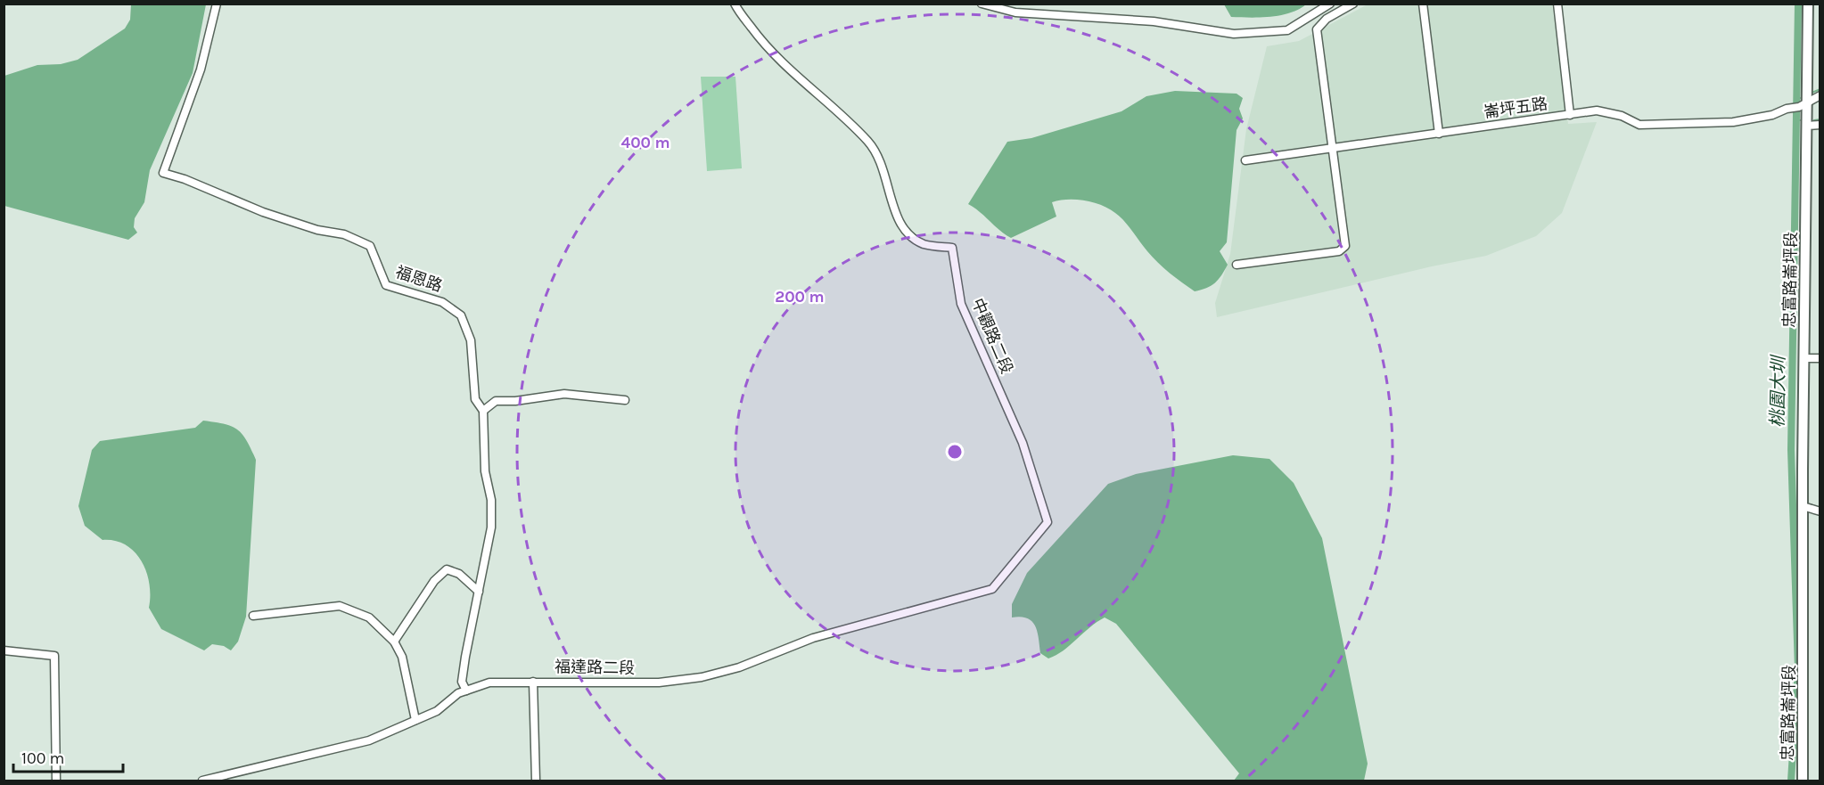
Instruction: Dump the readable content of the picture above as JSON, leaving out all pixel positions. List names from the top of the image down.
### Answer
{
  "streets": {
    "street": [
      "崙坪五路",
      "福恩路",
      "忠富路崙坪段",
      "中觀路二段",
      "福達路二段"
    ]
  },
  "crossings": [
    ["崙坪五路", "忠富路崙坪段"],
    ["福恩路", "福達路二段"],
    ["中觀路二段", "福達路二段"]
  ],
  "water": ["桃園大圳"],
  "scale_bar": "100 m",
  "rings": ["400 m", "200 m"]
}
